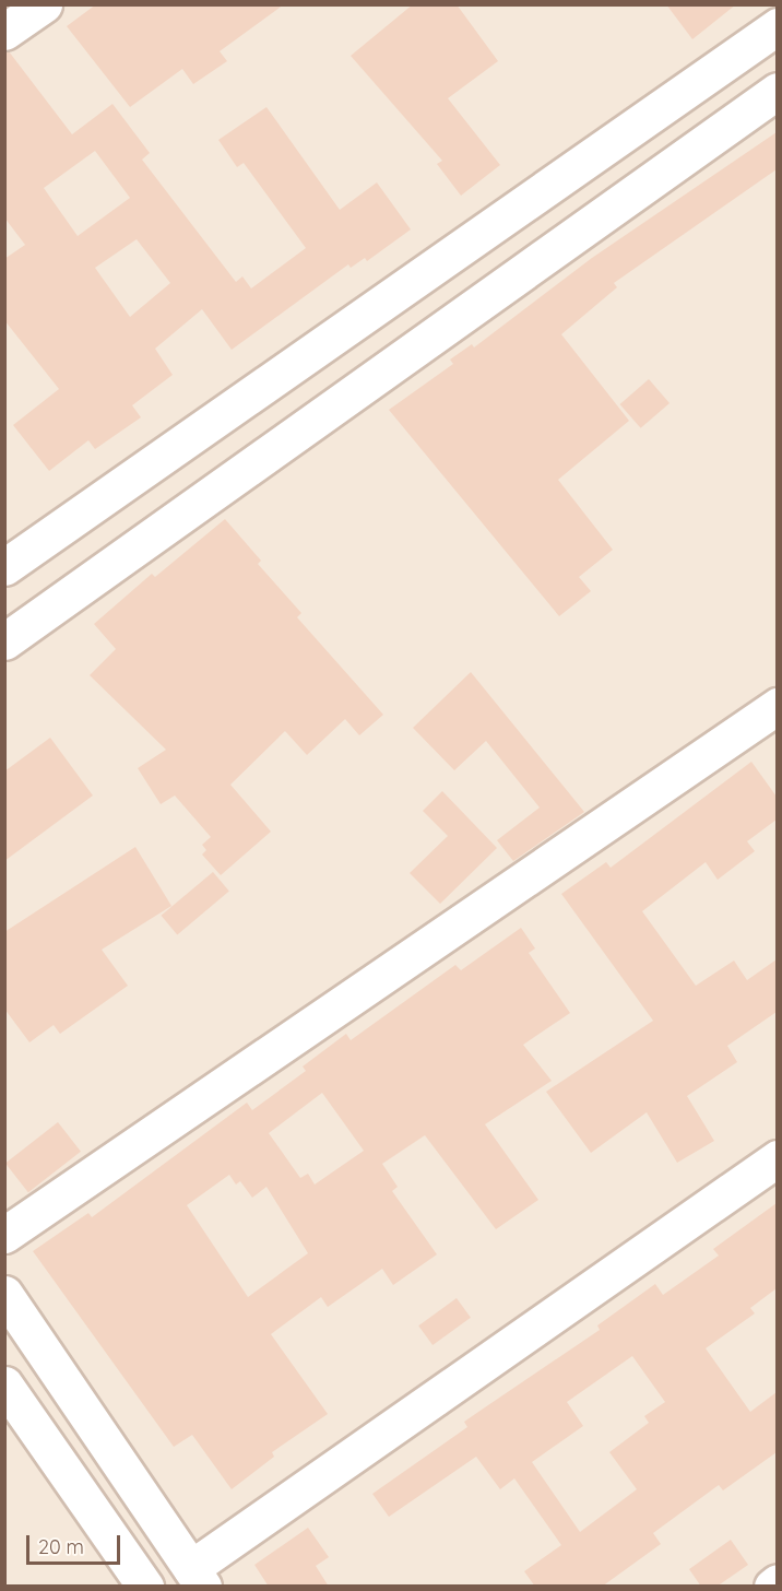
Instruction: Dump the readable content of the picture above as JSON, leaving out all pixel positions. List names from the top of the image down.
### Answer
{
  "scale_bar": "20 m"
}
